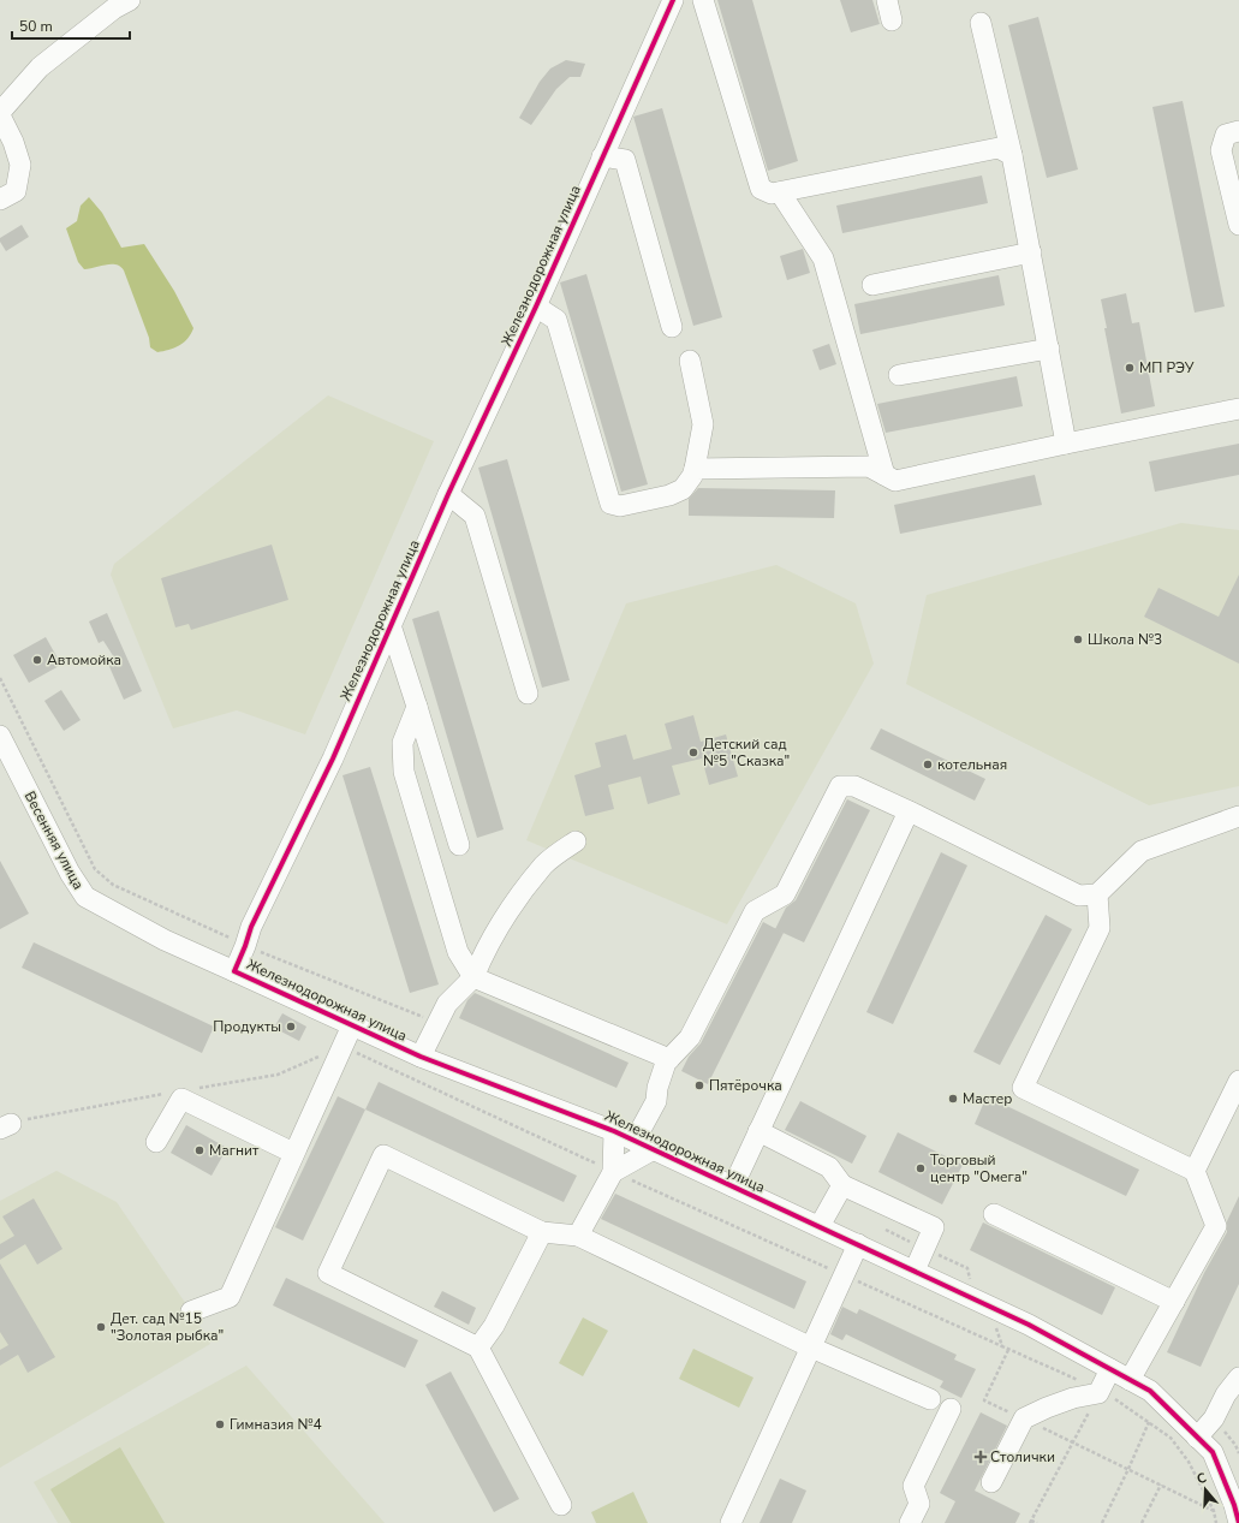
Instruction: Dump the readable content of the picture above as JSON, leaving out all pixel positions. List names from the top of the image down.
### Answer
{
  "streets": {
    "street": ["Железнодорожная улица", "Весенняя улица"]
  },
  "crossings": [
    ["Железнодорожная улица", "Весенняя улица"]
  ],
  "places": {
    "other": [
      "МП РЭУ",
      "Школа №3",
      "Автомойка",
      "Детский сад №5 \"Сказка\"",
      "котельная",
      "Продукты",
      "Пятёрочка",
      "Мастер",
      "Магнит",
      "Торговый центр \"Омега\"",
      "Дет. сад №15 \"Золотая рыбка\"",
      "Гимназия №4"
    ],
    "health": ["Столички"]
  },
  "scale_bar": "50 m",
  "north": "top"
}
